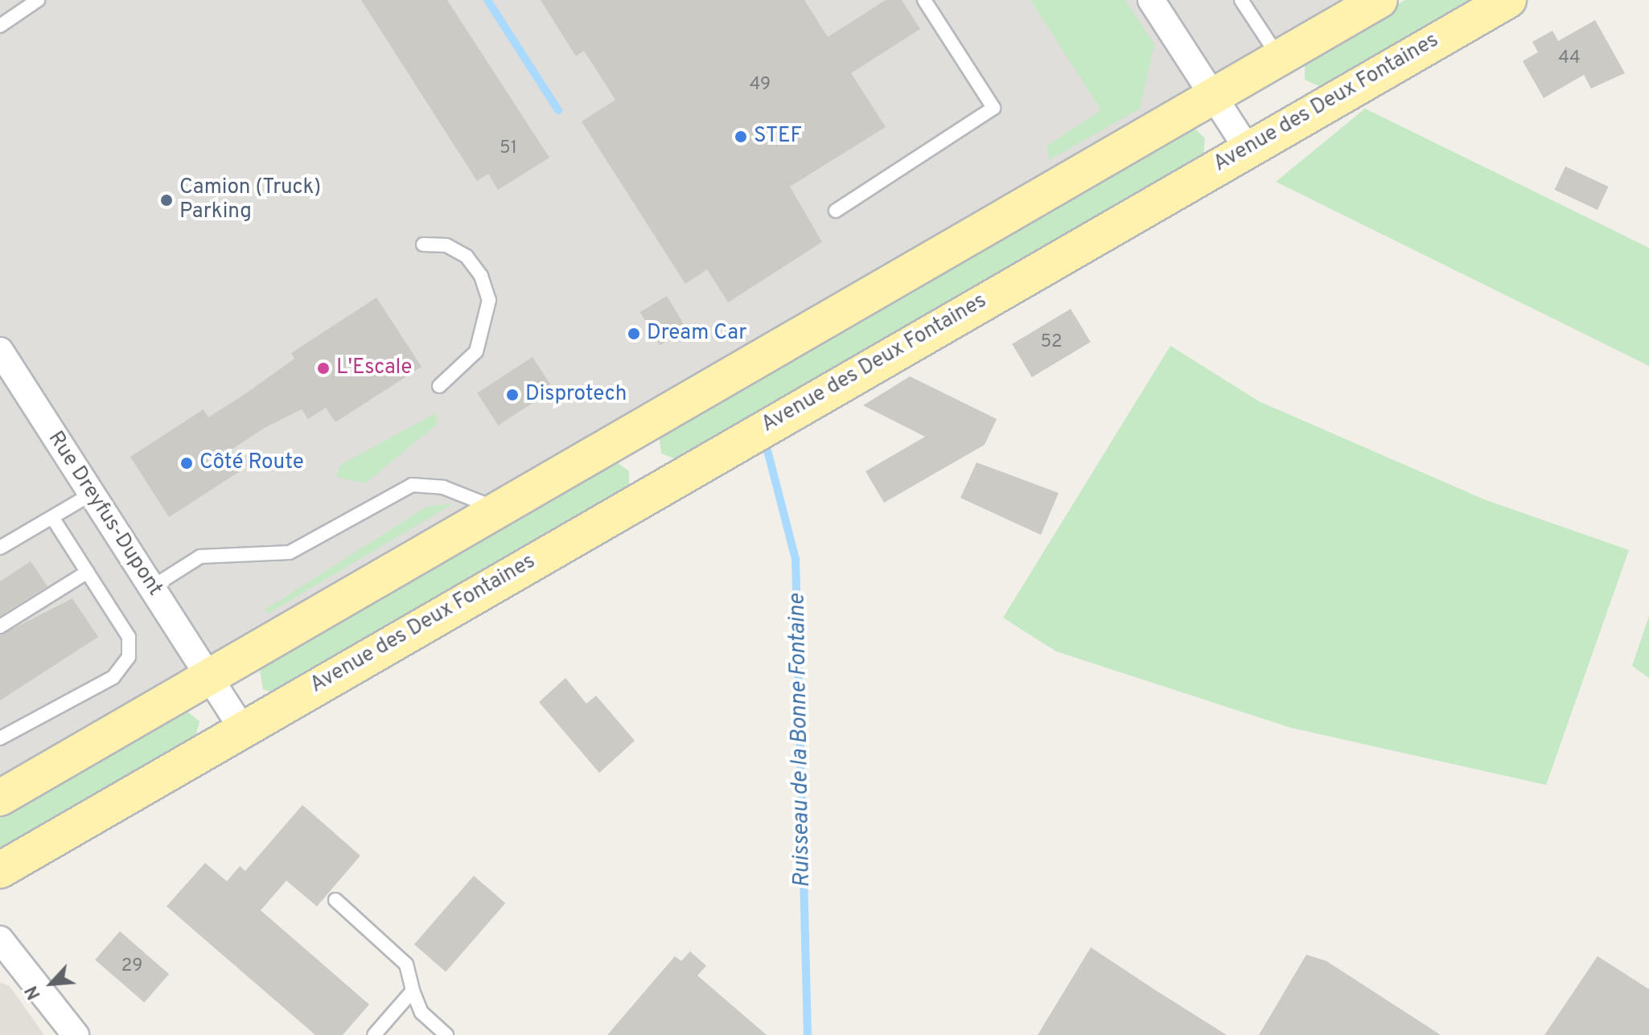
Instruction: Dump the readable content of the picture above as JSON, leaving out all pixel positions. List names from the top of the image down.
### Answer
{
  "streets": {
    "main road": ["Avenue des Deux Fontaines"],
    "street": ["Rue Dreyfus-Dupont"]
  },
  "water": ["Ruisseau de la Bonne Fontaine"],
  "places": [
    "STEF",
    "Camion (Truck) Parking",
    "Dream Car",
    "L'Escale",
    "Disprotech",
    "Côté Route"
  ],
  "house_numbers": [
    "44",
    "49",
    "51",
    "52",
    "29"
  ],
  "north": "bottom left"
}
